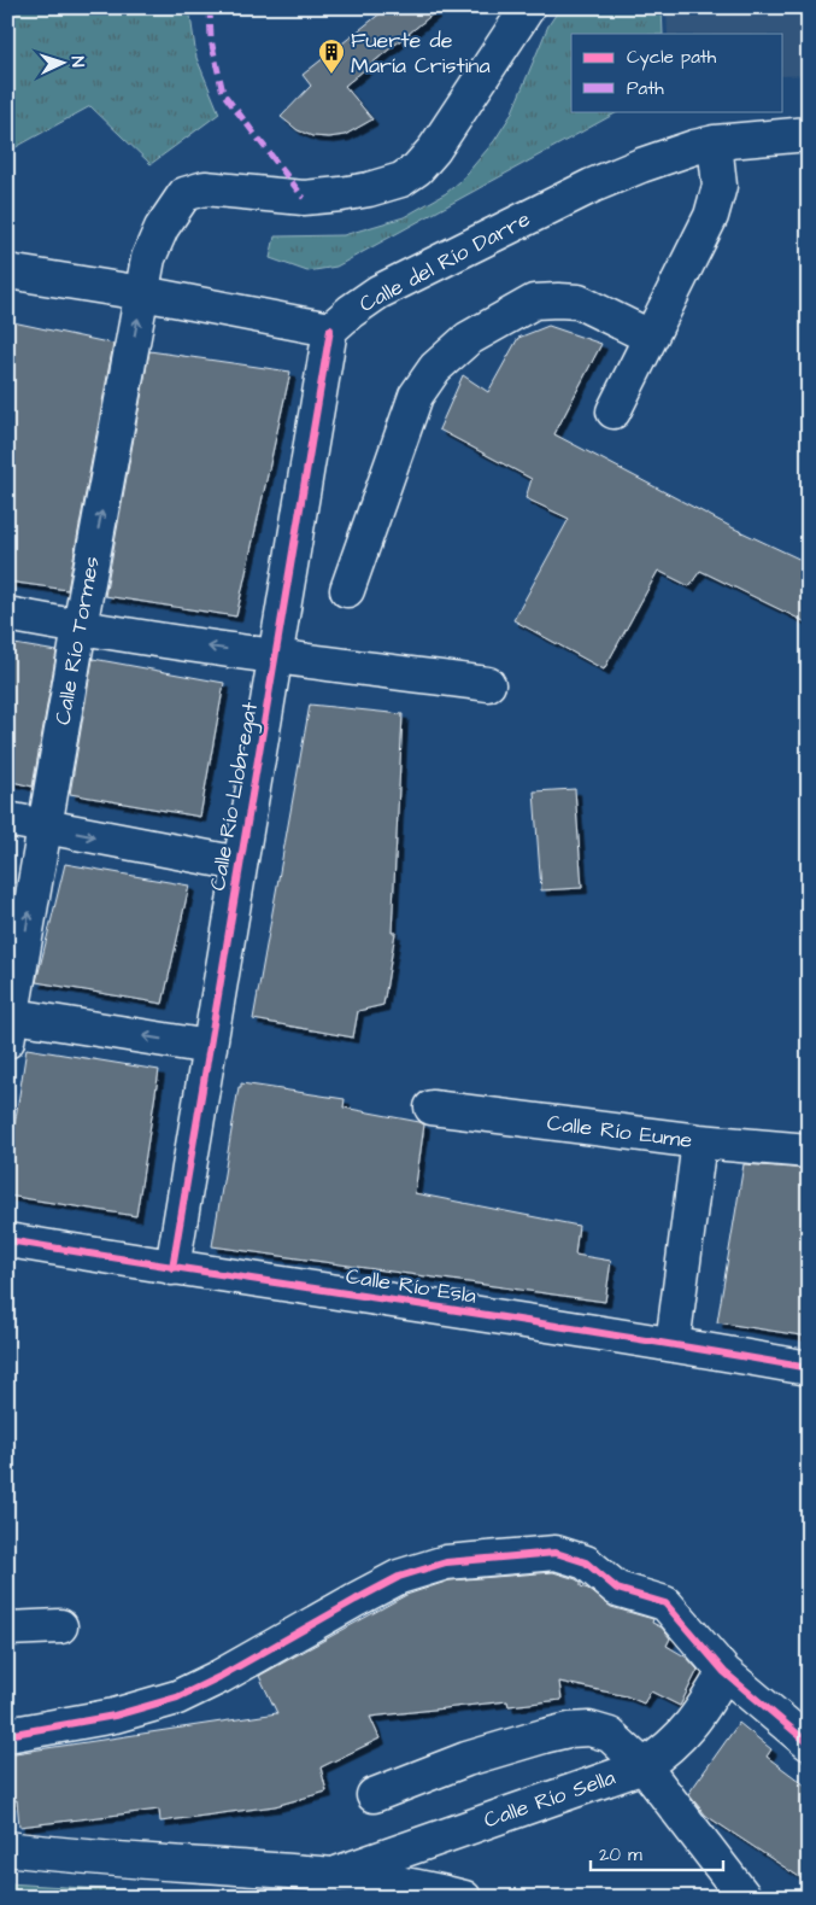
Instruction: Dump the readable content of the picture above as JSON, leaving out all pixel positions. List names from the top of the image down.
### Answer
{
  "streets": {
    "street": [
      "Calle del Río Darre",
      "Calle Río Tormes",
      "Calle Río Llobregat",
      "Calle Río Eume",
      "Calle Río Esla",
      "Calle Río Sella"
    ]
  },
  "crossings": [
    ["Calle del Río Darre", "Calle Río Llobregat"],
    ["Calle Río Llobregat", "Calle Río Esla"]
  ],
  "one_way": ["Calle Río Tormes"],
  "places": {
    "building": ["Fuerte de María Cristina"]
  },
  "legend": ["Cycle path", "Path"],
  "scale_bar": "20 m",
  "north": "right"
}
